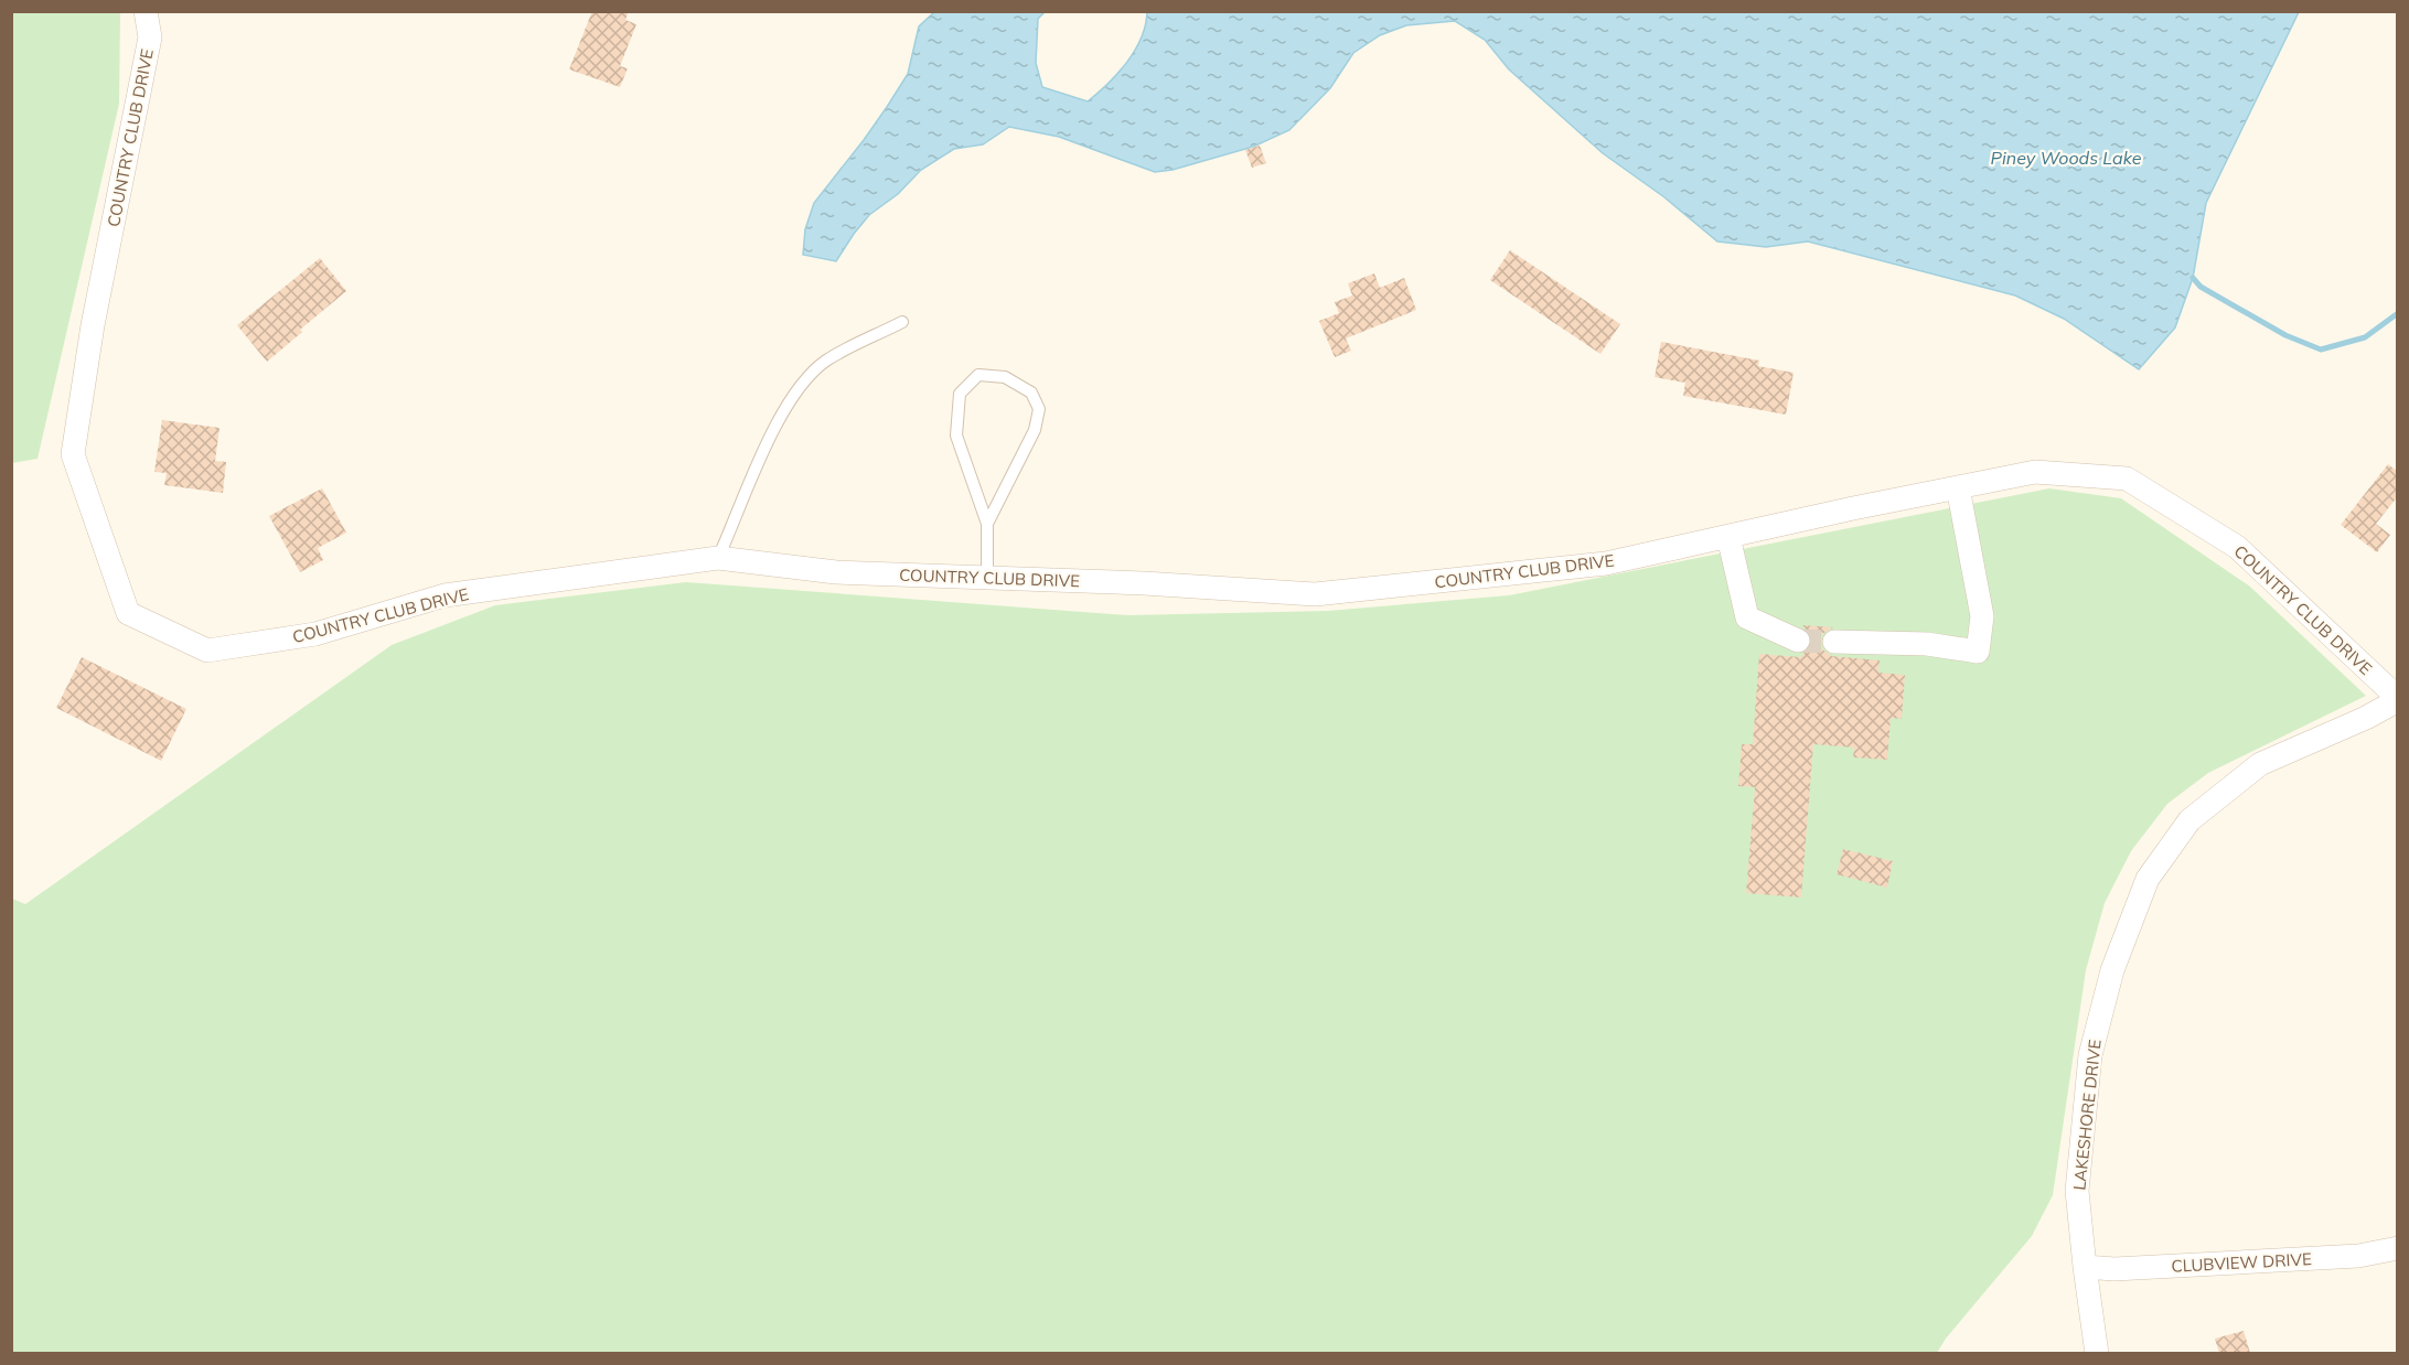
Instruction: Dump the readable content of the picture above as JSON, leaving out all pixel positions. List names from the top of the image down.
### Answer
{
  "streets": {
    "street": ["COUNTRY CLUB DRIVE", "LAKESHORE DRIVE", "CLUBVIEW DRIVE"]
  },
  "crossings": [
    ["COUNTRY CLUB DRIVE", "LAKESHORE DRIVE"],
    ["LAKESHORE DRIVE", "CLUBVIEW DRIVE"]
  ],
  "water": ["Piney Woods Lake"]
}
